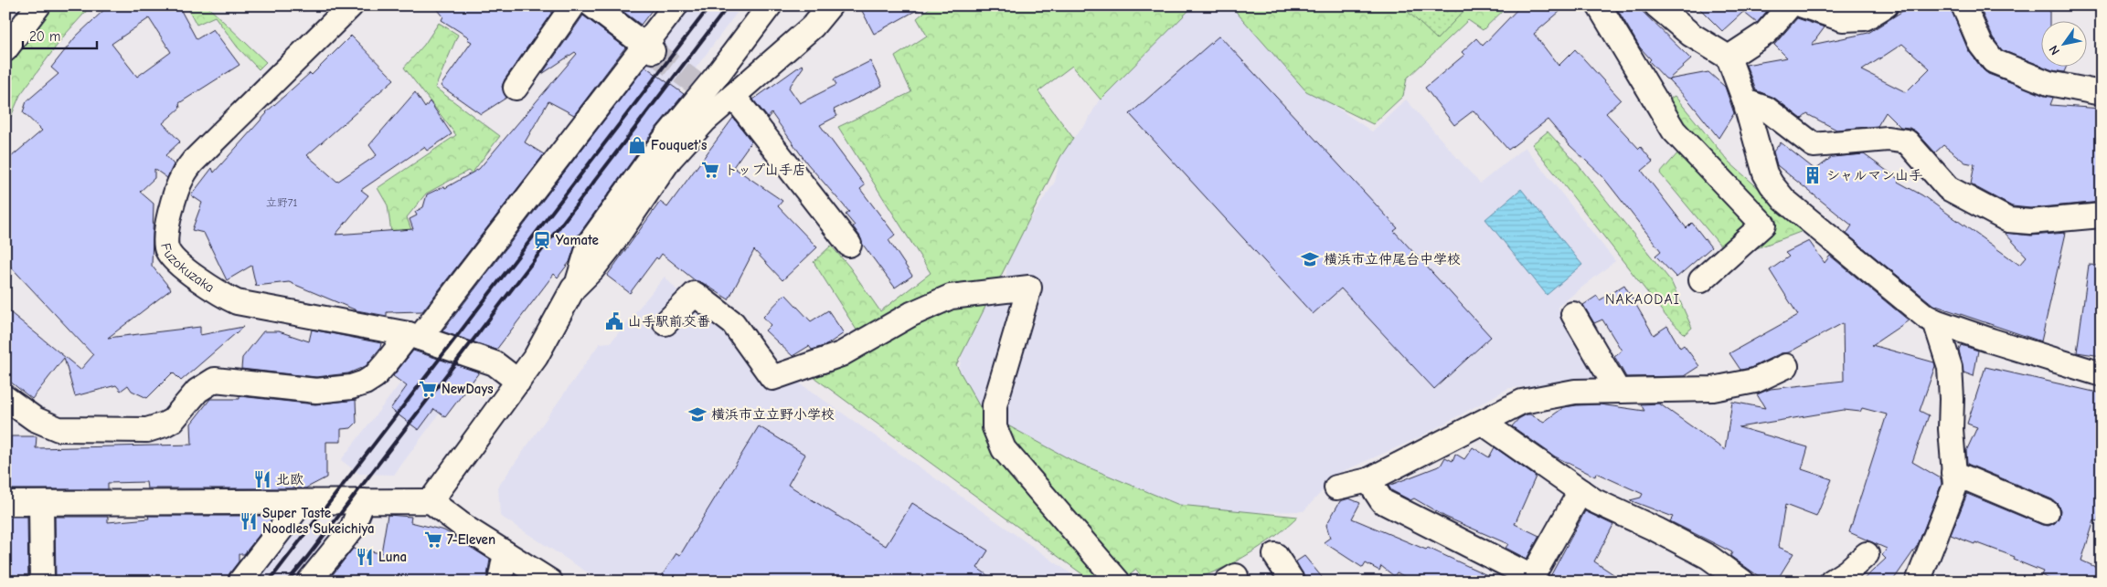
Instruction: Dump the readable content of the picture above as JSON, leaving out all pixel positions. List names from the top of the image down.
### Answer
{
  "streets": {
    "street": ["Fuzokuzaka"]
  },
  "districts": ["NAKAODAI"],
  "places": {
    "shop": ["Fouquet's"],
    "supermarket": ["トップ山手店", "NewDays", "7-Eleven"],
    "building": ["シャルマン山手"],
    "station": ["Yamate"],
    "school or university": ["横浜市立仲尾台中学校", "横浜市立立野小学校"],
    "public building": ["山手駅前交番"],
    "restaurant": ["北欧", "Super Taste Noodles Sukeichiya", "Luna"]
  },
  "house_numbers": ["立野71"],
  "scale_bar": "20 m",
  "north": "bottom left"
}
